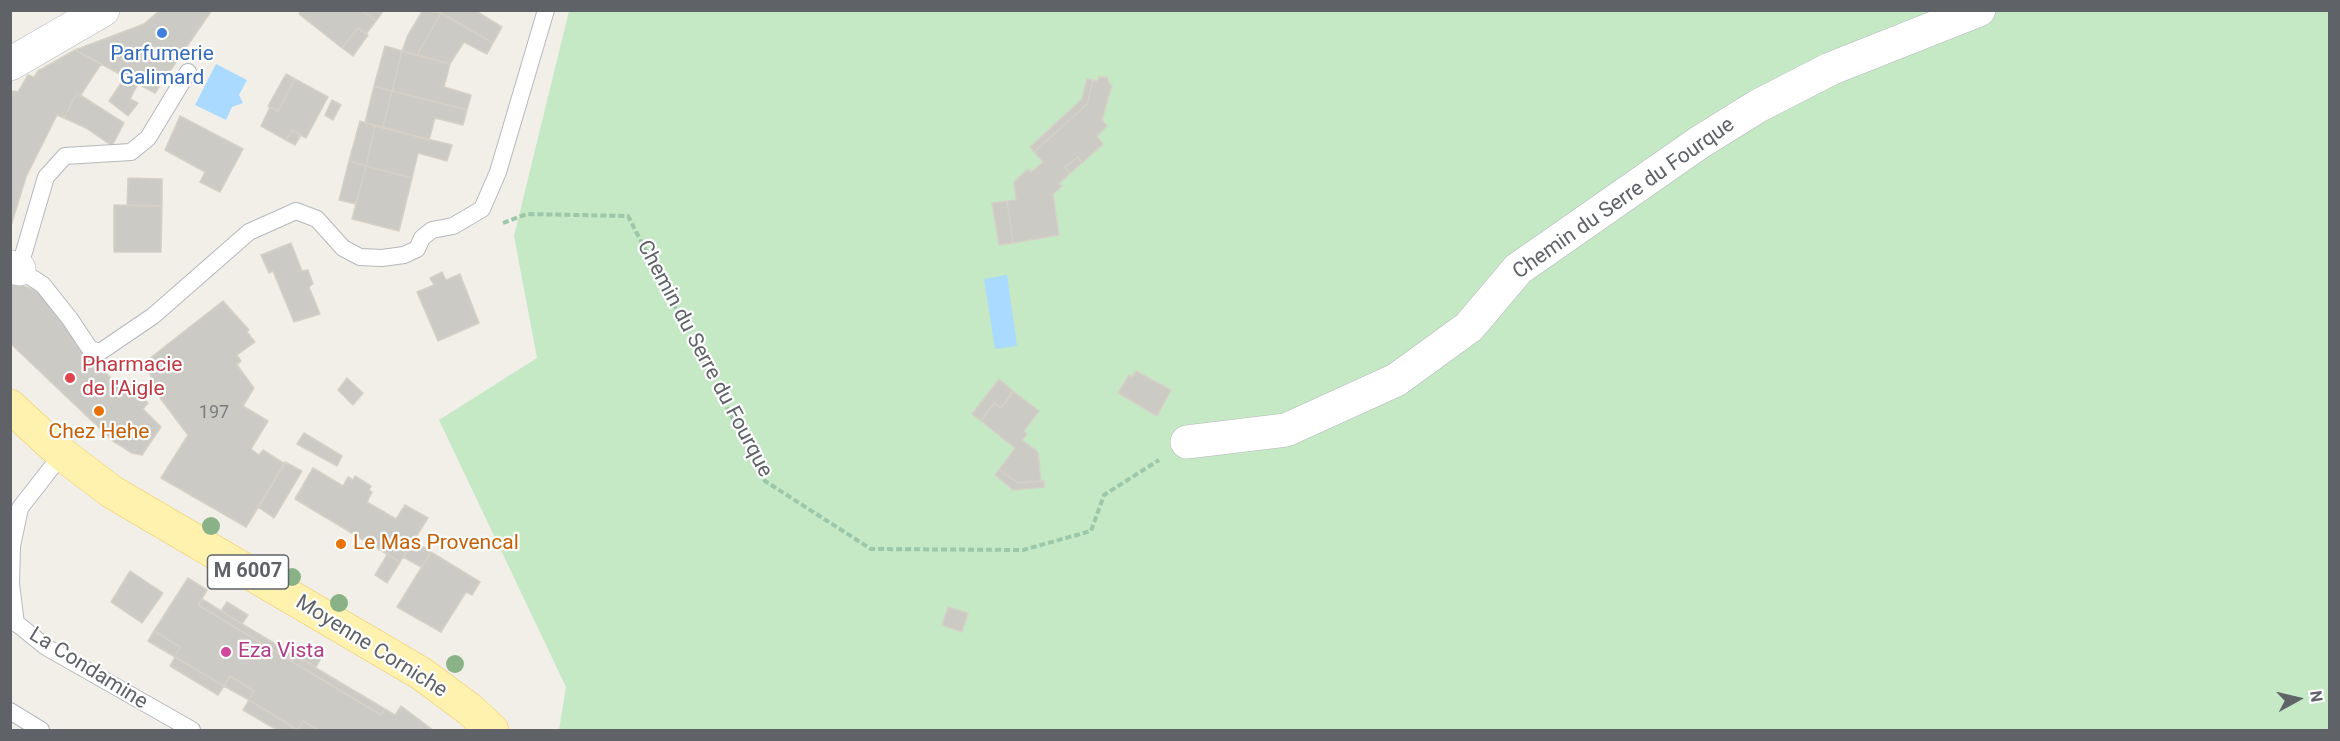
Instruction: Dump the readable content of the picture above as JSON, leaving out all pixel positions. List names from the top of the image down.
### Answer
{
  "streets": {
    "main road": ["M 6007", "Moyenne Corniche"],
    "street": ["Chemin du Serre du Fourque"],
    "lane": ["La Condamine"]
  },
  "crossings": [
    ["Moyenne Corniche", "La Condamine"]
  ],
  "places": [
    "Parfumerie Galimard",
    "Pharmacie de l'Aigle",
    "Chez Hehe",
    "Le Mas Provencal",
    "Eza Vista"
  ],
  "house_numbers": ["197"],
  "north": "right"
}
